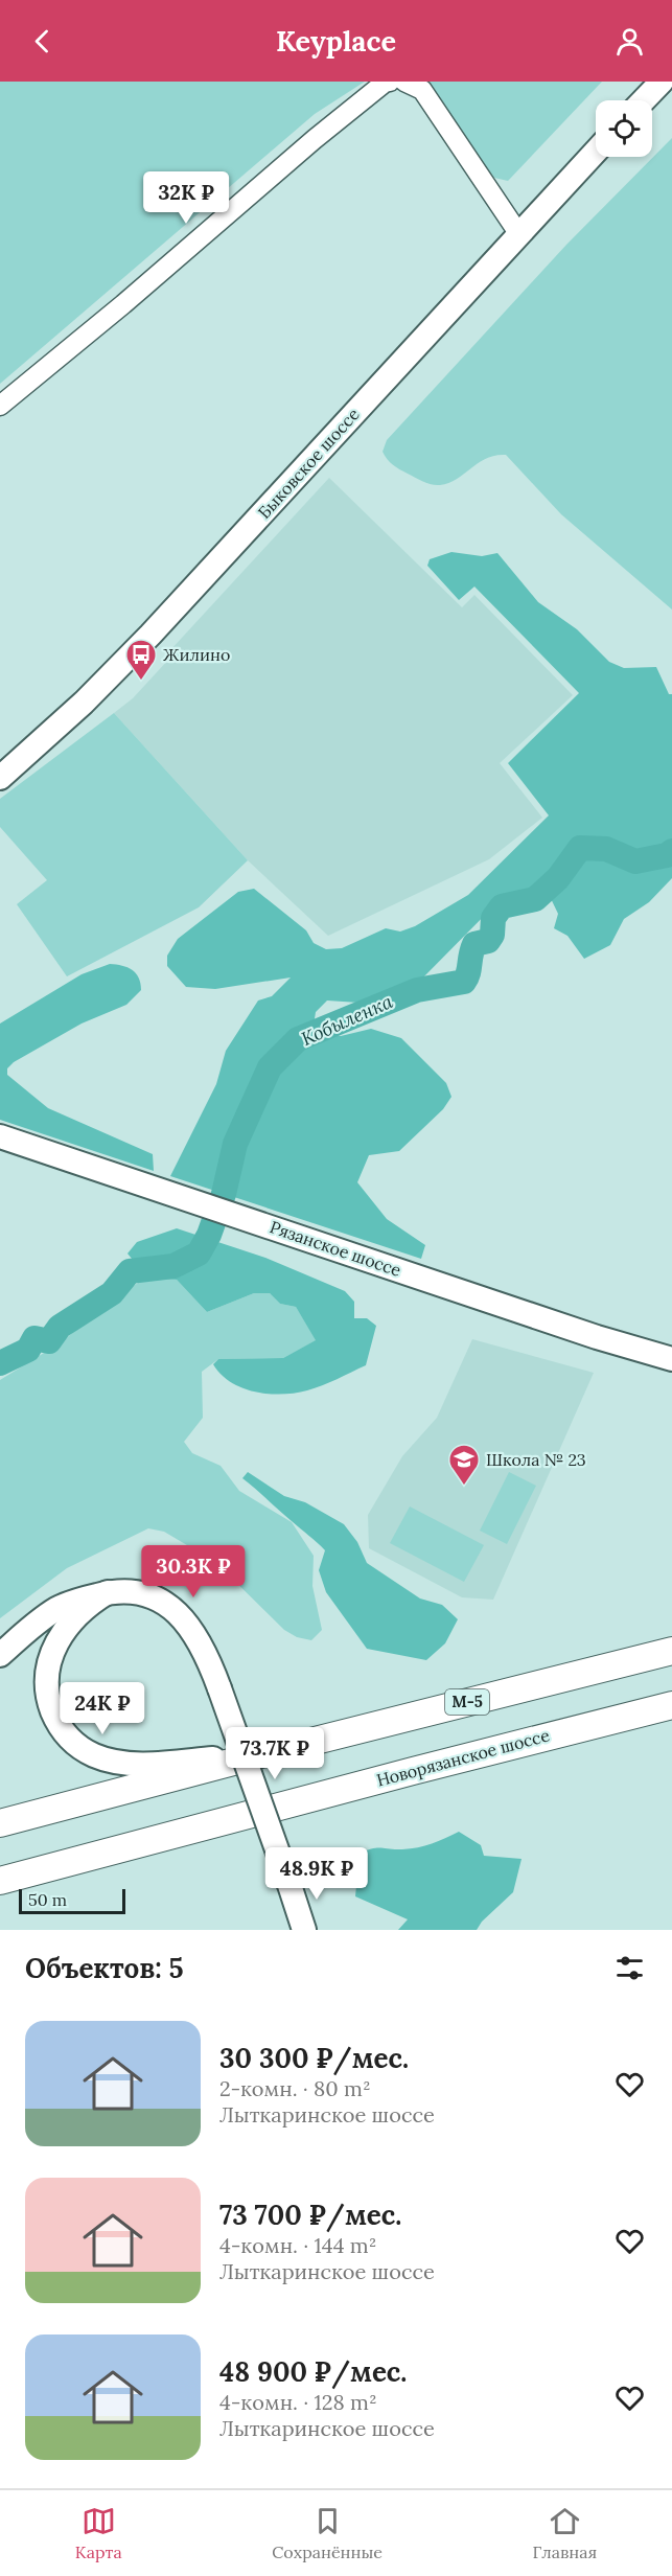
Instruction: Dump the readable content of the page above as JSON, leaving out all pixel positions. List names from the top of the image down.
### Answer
{
  "streets": {
    "highway": ["М-5", "Новорязанское шоссе"],
    "main road": ["Быковское шоссе", "Рязанское шоссе"]
  },
  "water": ["Кобыленка"],
  "places": {
    "bus stop": ["Жилино"],
    "school or university": ["Школа № 23"]
  },
  "scale_bar": "50 m",
  "page": {
    "header": "Keyplace",
    "price": [
      "32K ₽",
      "30.3K ₽",
      "24K ₽",
      "73.7K ₽",
      "48.9K ₽"
    ],
    "scale": "50 m",
    "heading": "Объектов: 5",
    "list": [
      {
        "name": "30 300 ₽/мес.",
        "note": "2-комн. · 80 m² · Лыткаринское шоссе"
      },
      {
        "name": "73 700 ₽/мес.",
        "note": "4-комн. · 144 m² · Лыткаринское шоссе"
      },
      {
        "name": "48 900 ₽/мес.",
        "note": "4-комн. · 128 m² · Лыткаринское шоссе"
      }
    ],
    "tabs": ["Карта", "Сохранённые", "Главная"]
  }
}
